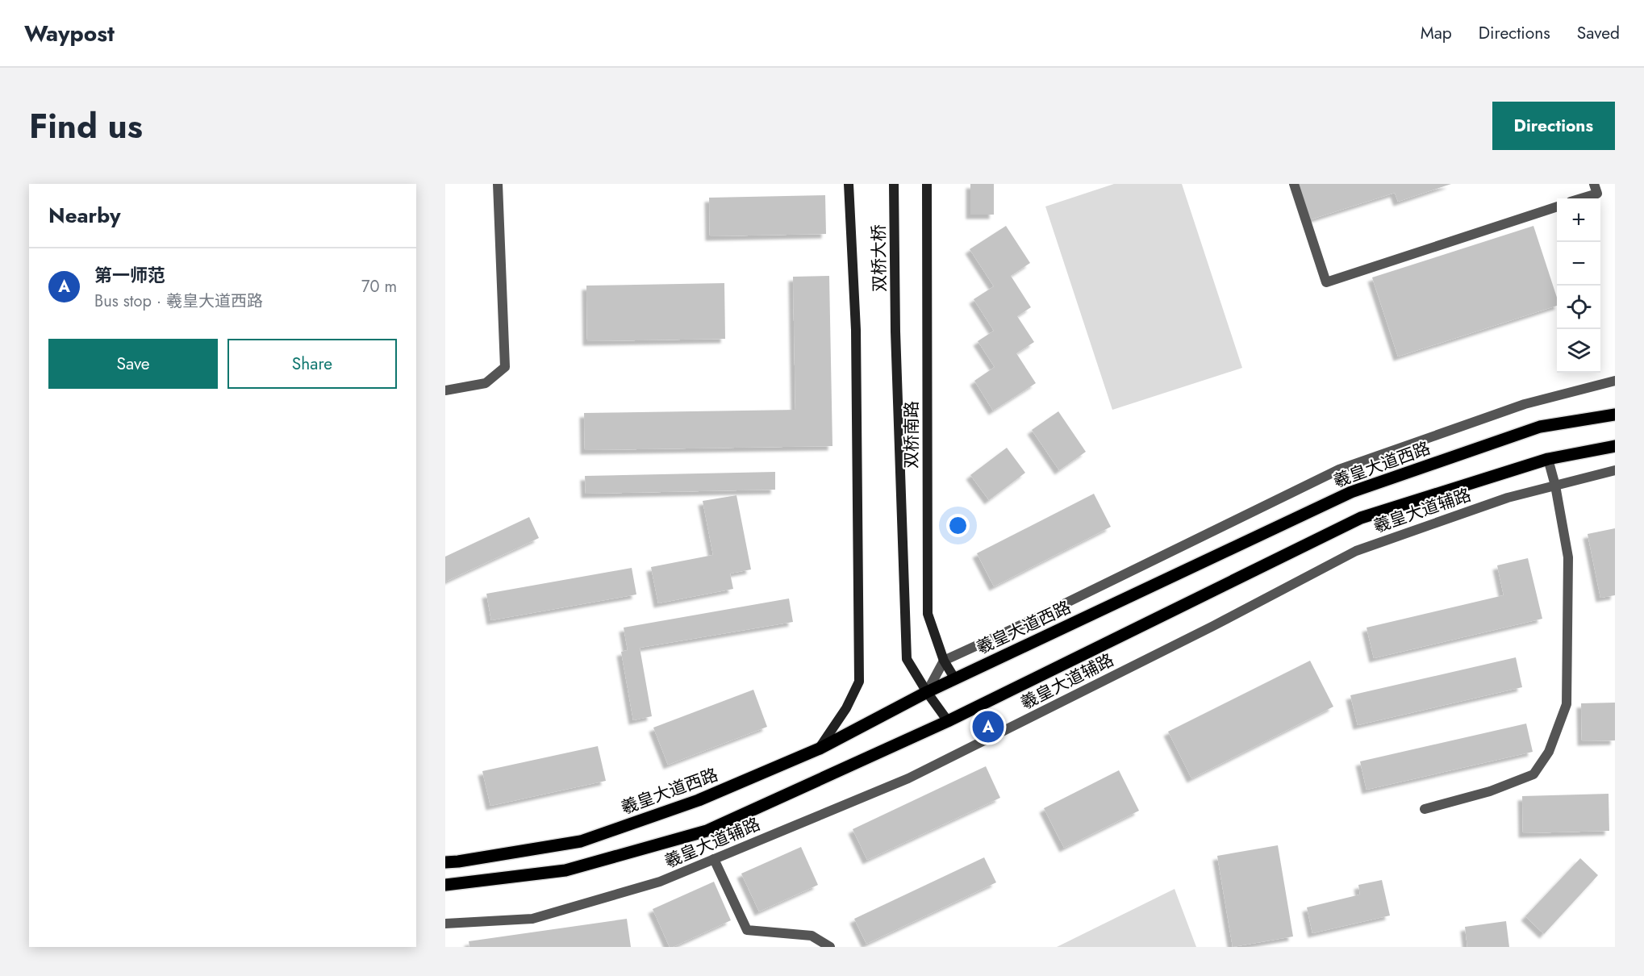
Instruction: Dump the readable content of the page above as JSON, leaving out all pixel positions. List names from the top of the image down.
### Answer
{
  "streets": {
    "main road": ["羲皇大道西路"],
    "street": ["双桥大桥", "双桥南路", "羲皇大道辅路"]
  },
  "crossings": [
    ["双桥大桥", "羲皇大道西路"],
    ["双桥南路", "羲皇大道西路"]
  ],
  "page": {
    "header": "Waypost",
    "nav": ["Map", "Directions", "Saved"],
    "title": "Find us",
    "buttons": [
      "Directions",
      ["Save", "Share"]
    ],
    "heading": "Nearby",
    "map_buttons": ["+", "−"],
    "list": [
      {
        "mark": "A",
        "name": "第一师范",
        "note": "Bus stop · 羲皇大道西路",
        "value": "70 m"
      }
    ],
    "pins": "A"
  }
}
